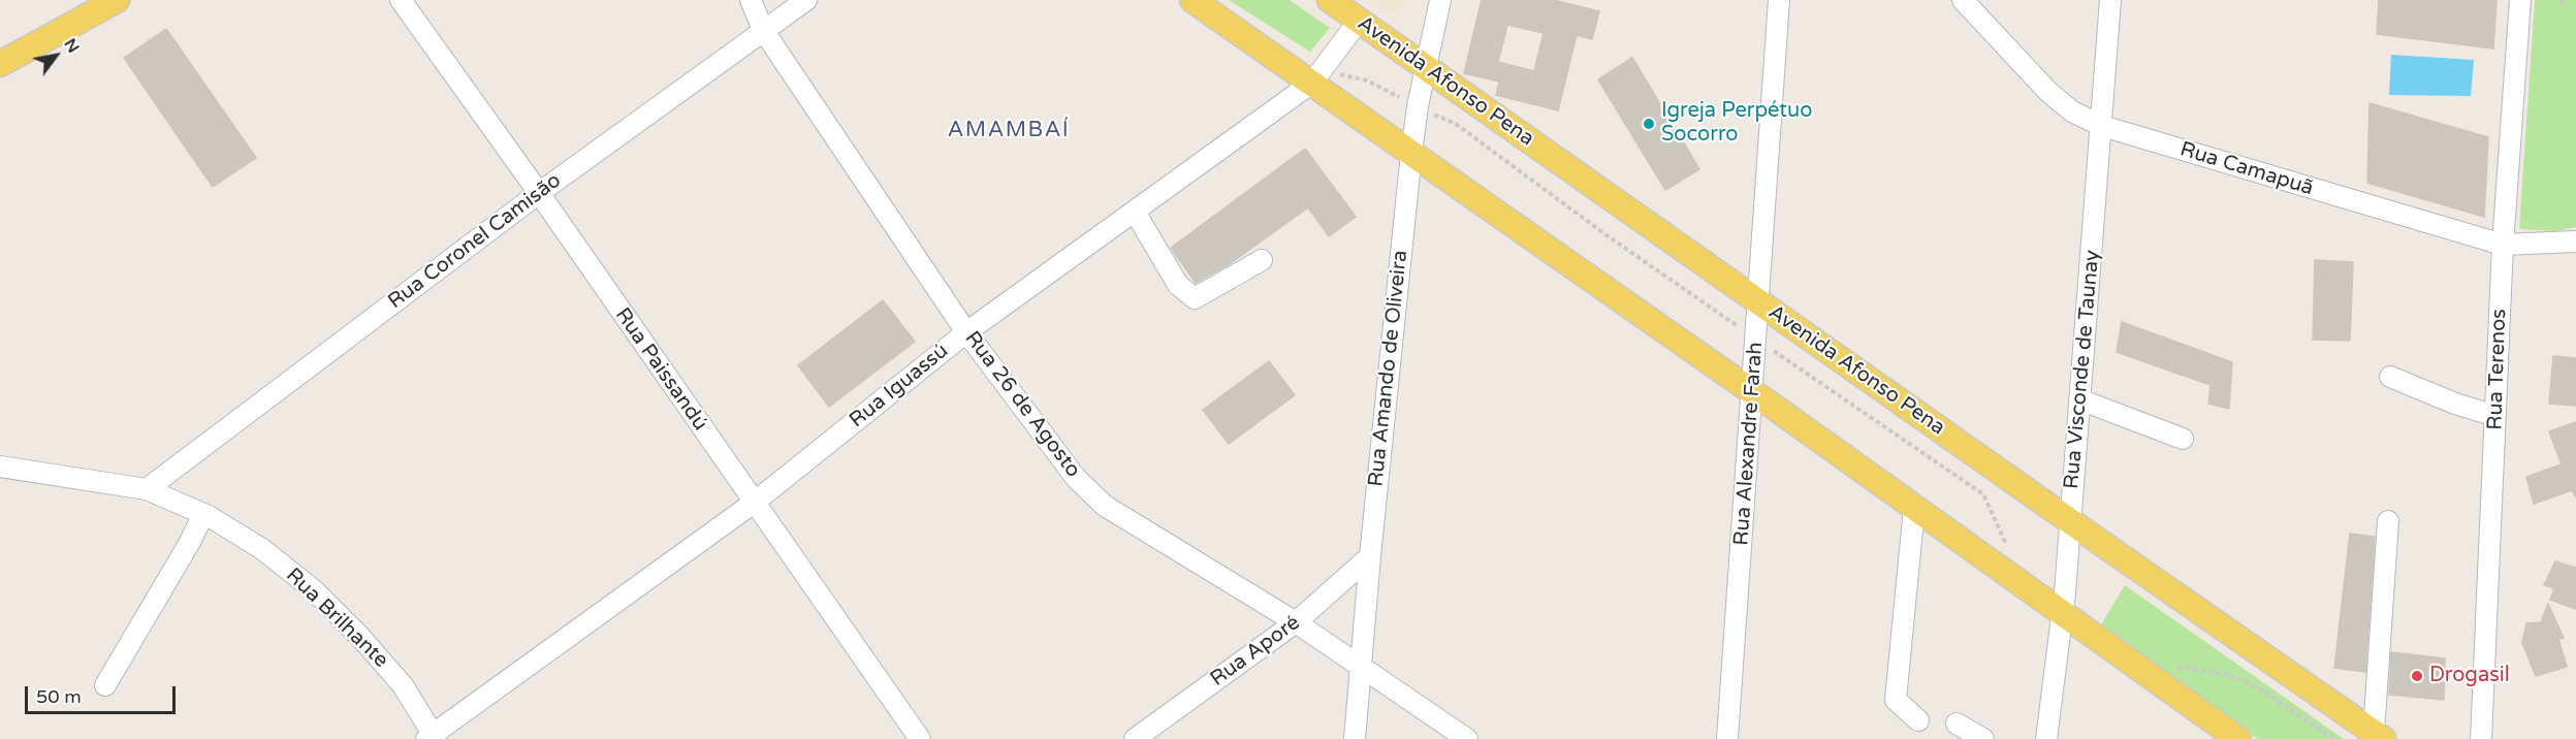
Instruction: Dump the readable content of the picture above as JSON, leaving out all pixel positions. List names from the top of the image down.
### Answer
{
  "streets": {
    "main road": ["Avenida Afonso Pena"],
    "street": [
      "Rua Camapuã",
      "Rua Coronel Camisão",
      "Rua Amando de Oliveira",
      "Rua Paissandú",
      "Rua Visconde de Taunay",
      "Rua Terenos",
      "Rua Iguassú",
      "Rua 26 de Agosto",
      "Rua Alexandre Farah",
      "Rua Brilhante",
      "Rua Aporé"
    ]
  },
  "crossings": [
    ["Avenida Afonso Pena", "Rua Amando de Oliveira"],
    ["Avenida Afonso Pena", "Rua Visconde de Taunay"],
    ["Avenida Afonso Pena", "Rua Iguassú"],
    ["Avenida Afonso Pena", "Rua Alexandre Farah"],
    ["Rua Camapuã", "Rua Visconde de Taunay"],
    ["Rua Camapuã", "Rua Terenos"],
    ["Rua Coronel Camisão", "Rua Paissandú"],
    ["Rua Coronel Camisão", "Rua 26 de Agosto"],
    ["Rua Coronel Camisão", "Rua Brilhante"],
    ["Rua Amando de Oliveira", "Rua 26 de Agosto"],
    ["Rua Amando de Oliveira", "Rua Aporé"],
    ["Rua Paissandú", "Rua Iguassú"],
    ["Rua Iguassú", "Rua 26 de Agosto"],
    ["Rua Iguassú", "Rua Brilhante"],
    ["Rua 26 de Agosto", "Rua Aporé"]
  ],
  "districts": ["AMAMBAÍ"],
  "places": ["Igreja Perpétuo Socorro", "Drogasil"],
  "scale_bar": "50 m",
  "north": "top right"
}
